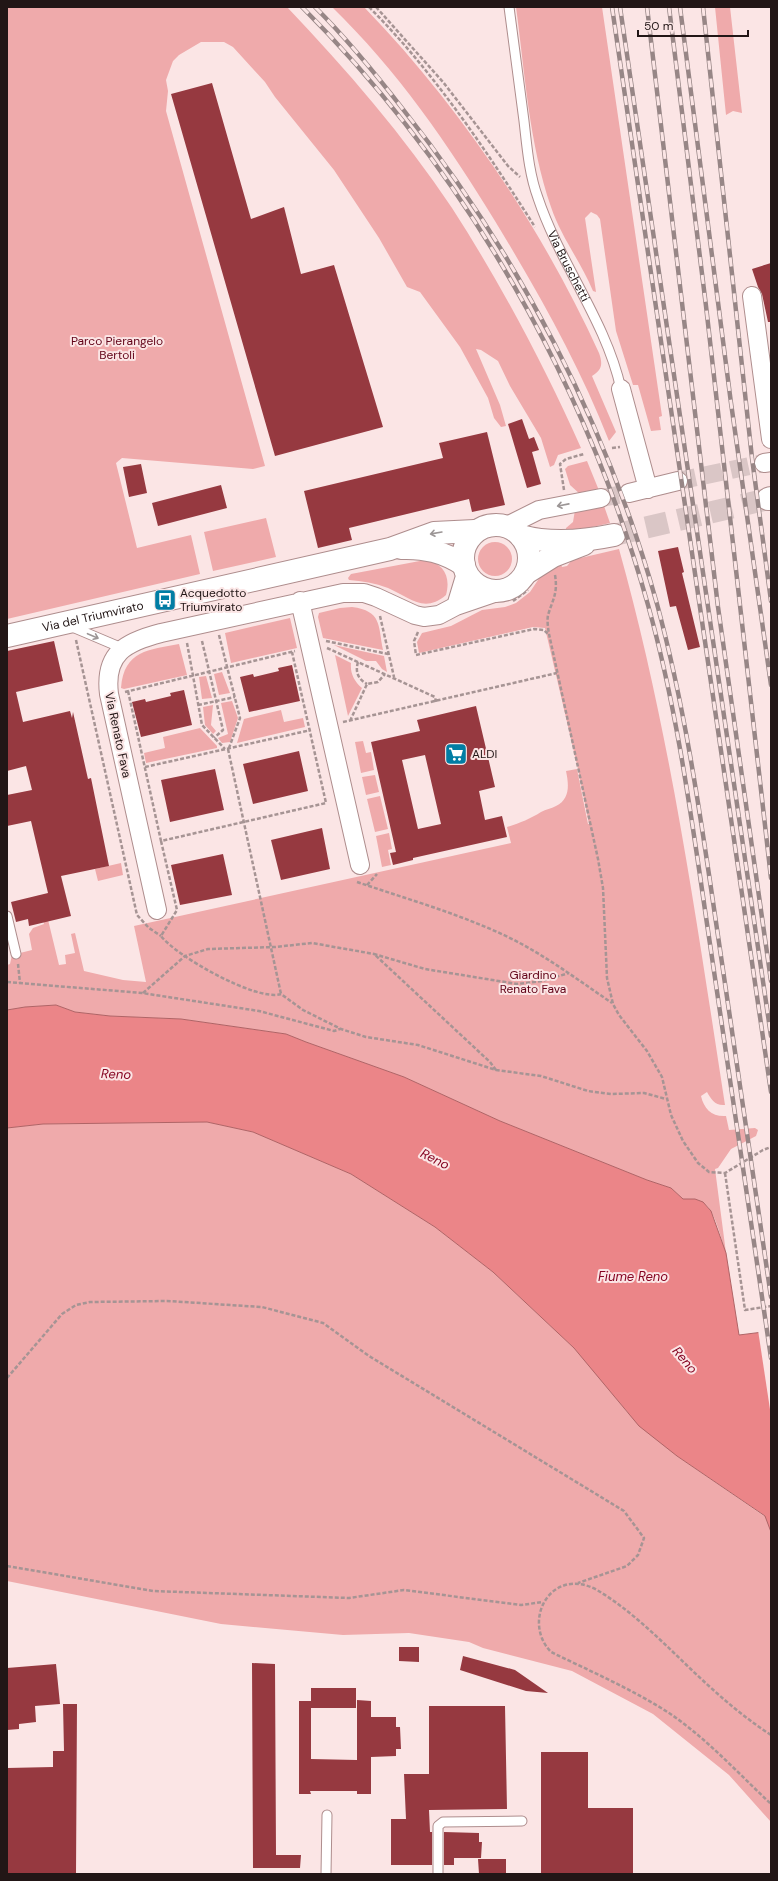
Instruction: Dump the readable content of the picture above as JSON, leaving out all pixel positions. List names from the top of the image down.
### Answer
{
  "streets": {
    "main road": ["Via del Triumvirato"],
    "street": ["Via Bruschetti", "Via Renato Fava"]
  },
  "water": ["Reno", "Fiume Reno"],
  "parks": ["Parco Pierangelo Bertoli", "Giardino Renato Fava"],
  "places": {
    "bus stop": ["Acquedotto Triumvirato"],
    "supermarket": ["ALDI"]
  },
  "scale_bar": "50 m"
}
